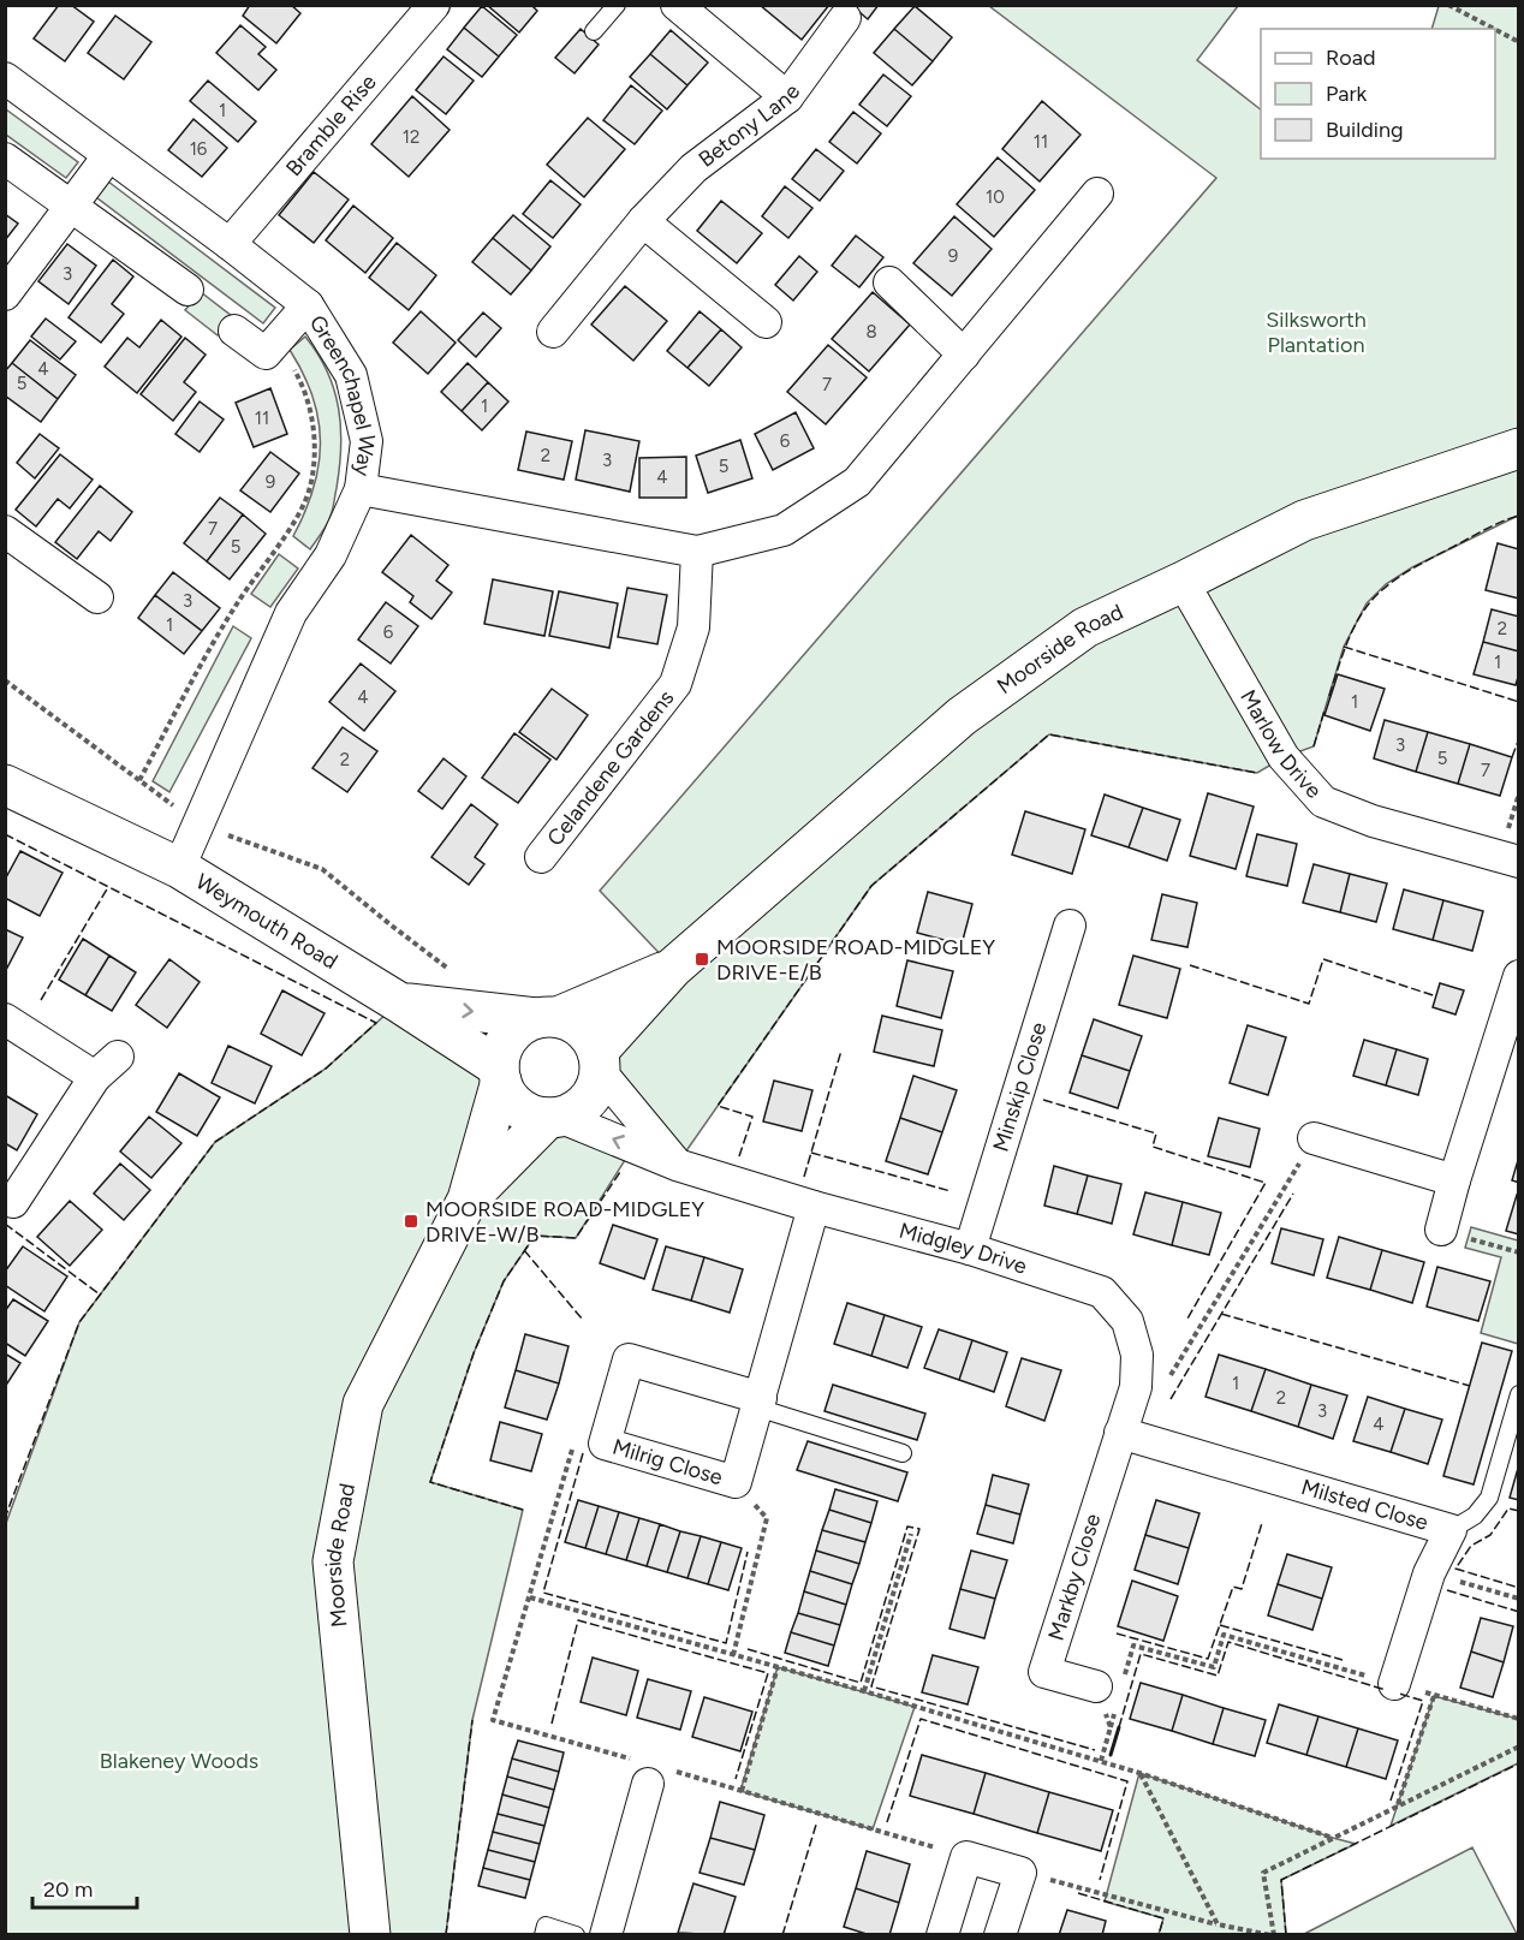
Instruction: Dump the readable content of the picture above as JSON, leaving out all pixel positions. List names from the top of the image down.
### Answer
{
  "streets": {
    "street": [
      "Betony Lane",
      "Bramble Rise",
      "Greenchapel Way",
      "Moorside Road",
      "Marlow Drive",
      "Celandene Gardens",
      "Weymouth Road",
      "Minskip Close",
      "Midgley Drive",
      "Milrig Close",
      "Milsted Close",
      "Markby Close"
    ]
  },
  "crossings": [
    ["Bramble Rise", "Greenchapel Way"],
    ["Greenchapel Way", "Weymouth Road"],
    ["Moorside Road", "Marlow Drive"],
    ["Moorside Road", "Weymouth Road"],
    ["Moorside Road", "Midgley Drive"],
    ["Weymouth Road", "Midgley Drive"],
    ["Minskip Close", "Midgley Drive"],
    ["Midgley Drive", "Milrig Close"],
    ["Midgley Drive", "Milsted Close"],
    ["Midgley Drive", "Markby Close"],
    ["Milsted Close", "Markby Close"]
  ],
  "parks": ["Silksworth Plantation", "Blakeney Woods"],
  "places": {
    "transit": ["MOORSIDE ROAD-MIDGLEY DRIVE-E/B", "MOORSIDE ROAD-MIDGLEY DRIVE-W/B"]
  },
  "house_numbers": [
    "1",
    "12",
    "11",
    "16",
    "10",
    "9",
    "3",
    "8",
    "4",
    "5",
    "7",
    "1",
    "11",
    "6",
    "2",
    "3",
    "5",
    "4",
    "9",
    "7",
    "5",
    "3",
    "1",
    "2",
    "6",
    "1",
    "4",
    "1",
    "3",
    "5",
    "2",
    "7",
    "1",
    "2",
    "3",
    "4"
  ],
  "legend": ["Road", "Park", "Building"],
  "scale_bar": "20 m"
}
